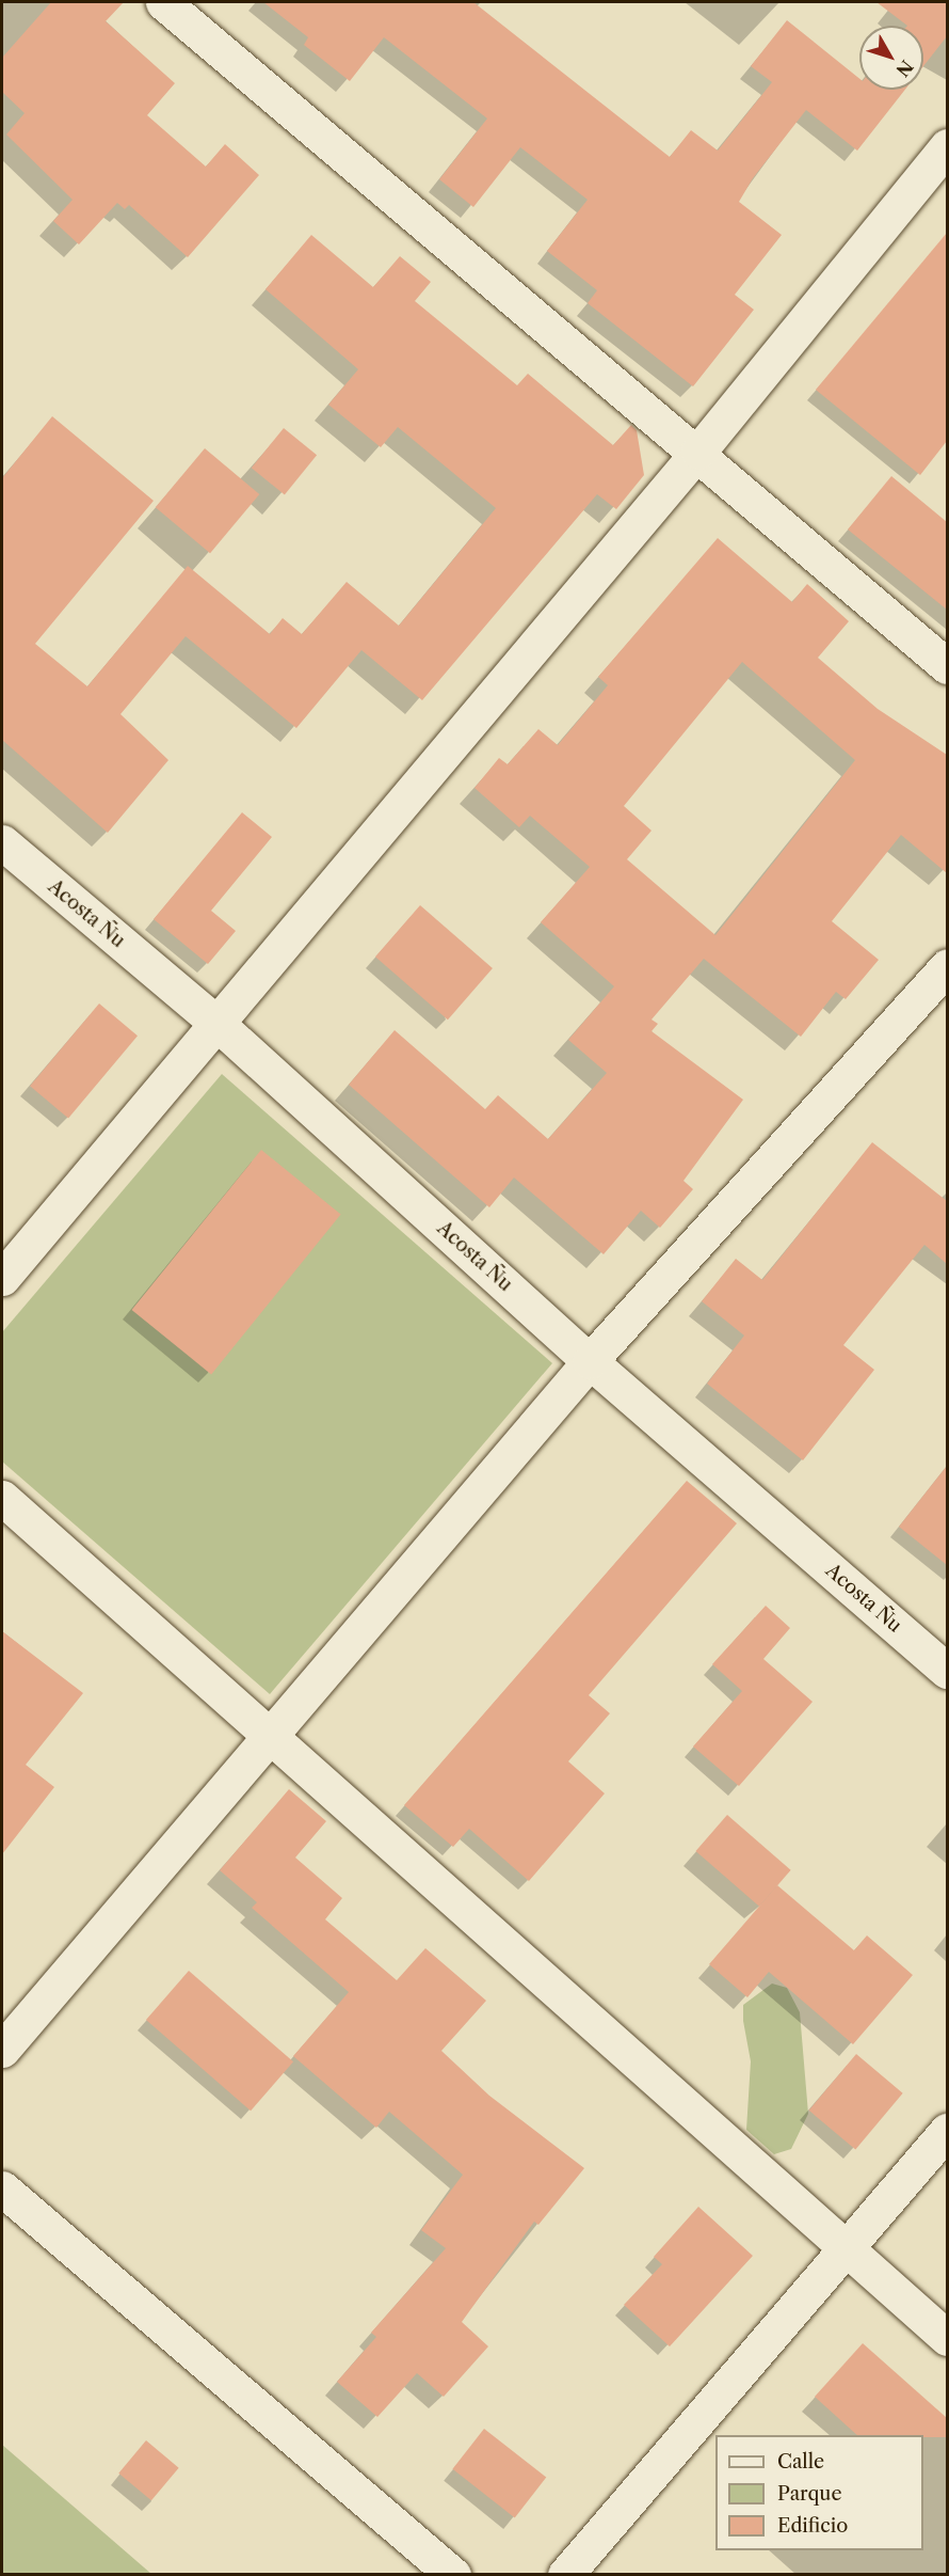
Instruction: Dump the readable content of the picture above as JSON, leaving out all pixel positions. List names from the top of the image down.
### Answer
{
  "streets": {
    "street": ["Acosta Ñu"]
  },
  "legend": ["Calle", "Parque", "Edificio"],
  "north": "bottom right"
}
